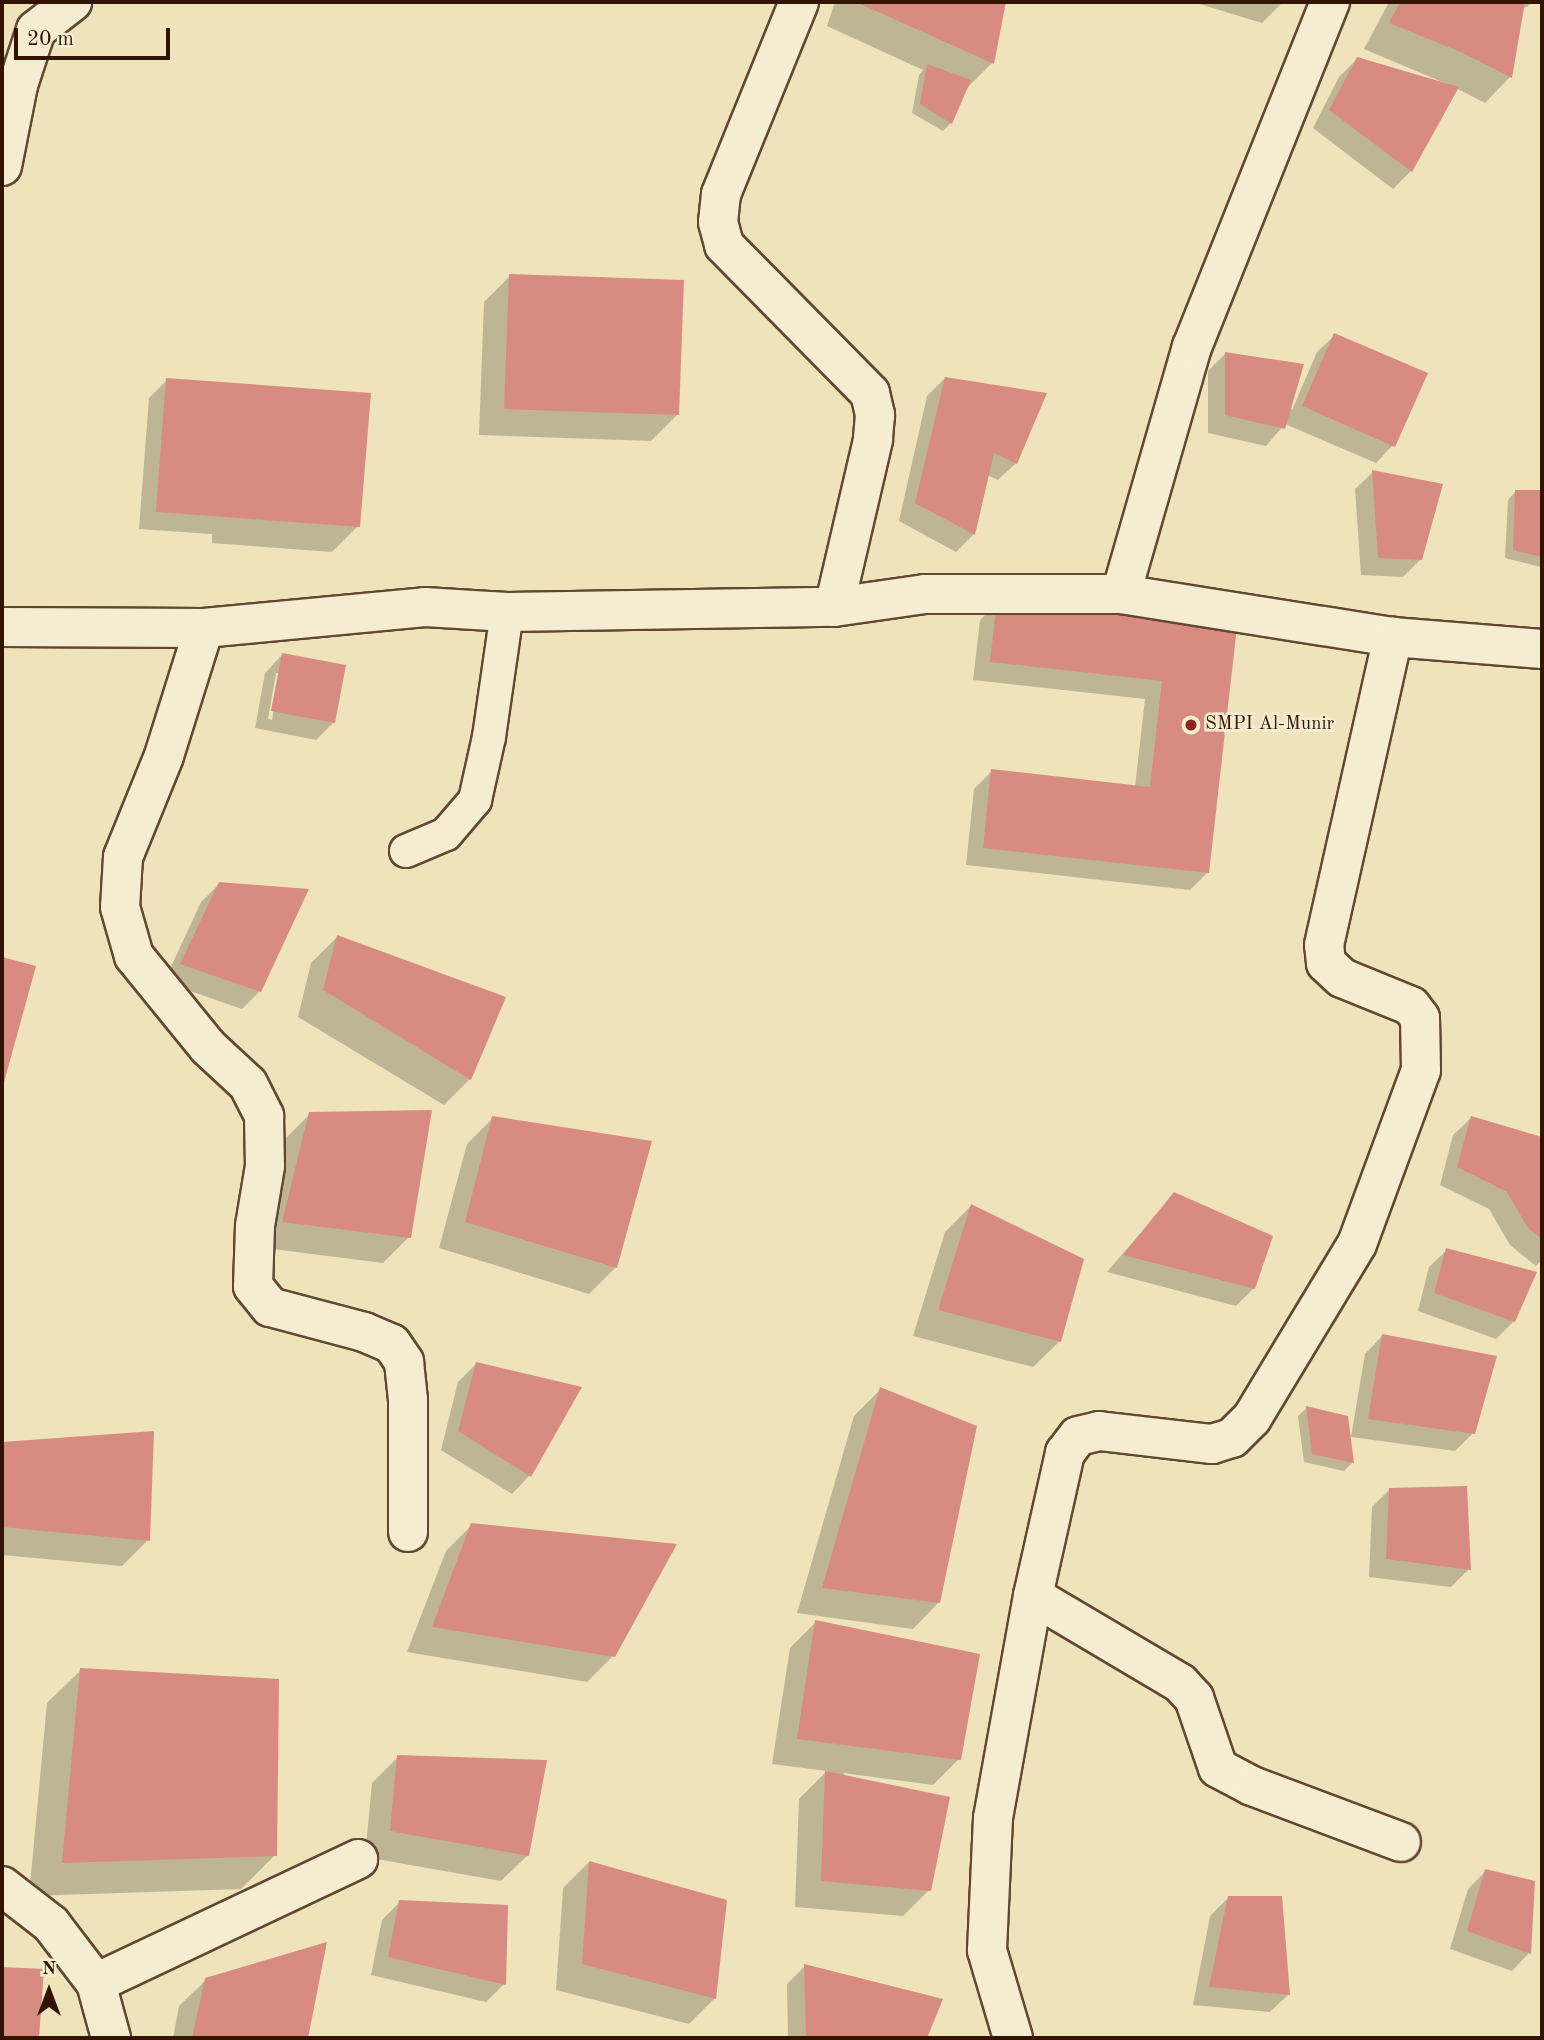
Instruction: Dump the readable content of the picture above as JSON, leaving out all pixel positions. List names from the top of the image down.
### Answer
{
  "places": ["SMPI Al-Munir"],
  "scale_bar": "20 m",
  "north": "top"
}
